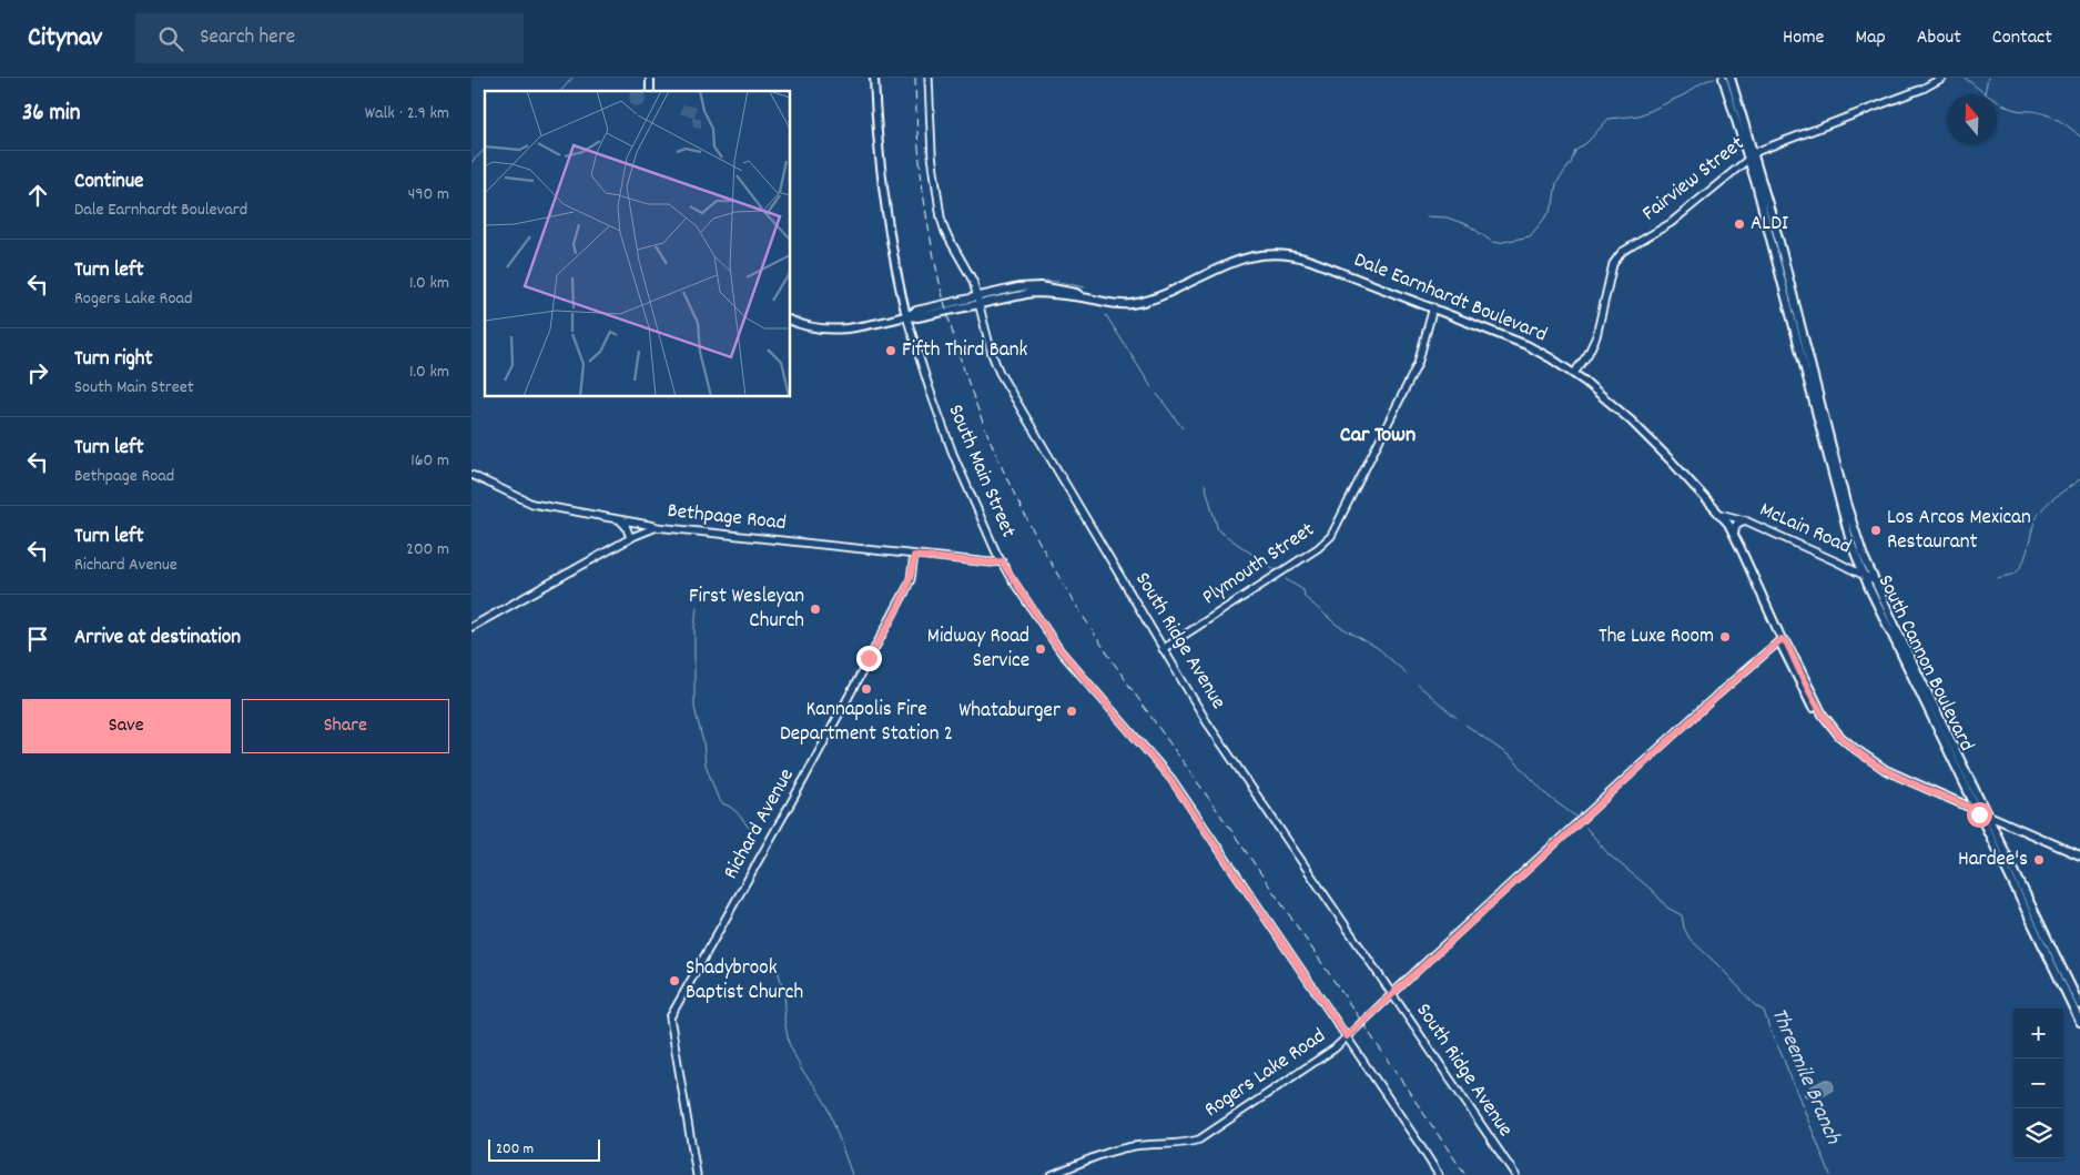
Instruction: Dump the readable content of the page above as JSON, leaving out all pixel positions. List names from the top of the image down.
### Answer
{
  "streets": {
    "main road": ["Dale Earnhardt Boulevard", "South Main Street", "South Cannon Boulevard"],
    "street": [
      "Fairview Street",
      "Bethpage Road",
      "McLain Road",
      "Plymouth Street",
      "South Ridge Avenue",
      "Richard Avenue",
      "Rogers Lake Road"
    ]
  },
  "crossings": [
    ["Fairview Street", "Dale Earnhardt Boulevard"],
    ["Fairview Street", "South Cannon Boulevard"],
    ["Dale Earnhardt Boulevard", "South Main Street"],
    ["Dale Earnhardt Boulevard", "McLain Road"],
    ["Dale Earnhardt Boulevard", "Plymouth Street"],
    ["Dale Earnhardt Boulevard", "South Ridge Avenue"],
    ["Dale Earnhardt Boulevard", "South Cannon Boulevard"],
    ["Dale Earnhardt Boulevard", "Rogers Lake Road"],
    ["South Main Street", "Bethpage Road"],
    ["South Main Street", "Rogers Lake Road"],
    ["Bethpage Road", "Richard Avenue"],
    ["McLain Road", "South Cannon Boulevard"],
    ["Plymouth Street", "South Ridge Avenue"],
    ["South Ridge Avenue", "Rogers Lake Road"]
  ],
  "districts": ["Car Town"],
  "water": ["Threemile Branch"],
  "places": [
    "ALDI",
    "Fifth Third Bank",
    "Los Arcos Mexican Restaurant",
    "First Wesleyan Church",
    "The Luxe Room",
    "Midway Road Service",
    "Kannapolis Fire Department Station 2",
    "Whataburger",
    "Hardee's",
    "Shadybrook Baptist Church"
  ],
  "scale_bar": "200 m",
  "north": "top",
  "page": {
    "header": "Citynav",
    "search": "Search here",
    "nav": [
      "Home",
      "Map",
      "About",
      "Contact"
    ],
    "heading": ["36 min", "Walk · 2.9 km"],
    "list": [
      ["Continue", "Dale Earnhardt Boulevard", "490 m"],
      ["Turn left", "Rogers Lake Road", "1.0 km"],
      ["Turn right", "South Main Street", "1.0 km"],
      ["Turn left", "Bethpage Road", "160 m"],
      ["Turn left", "Richard Avenue", "200 m"],
      "Arrive at destination"
    ],
    "buttons": ["Save", "Share"],
    "map_buttons": ["+", "−"],
    "scale": "200 m"
  }
}
